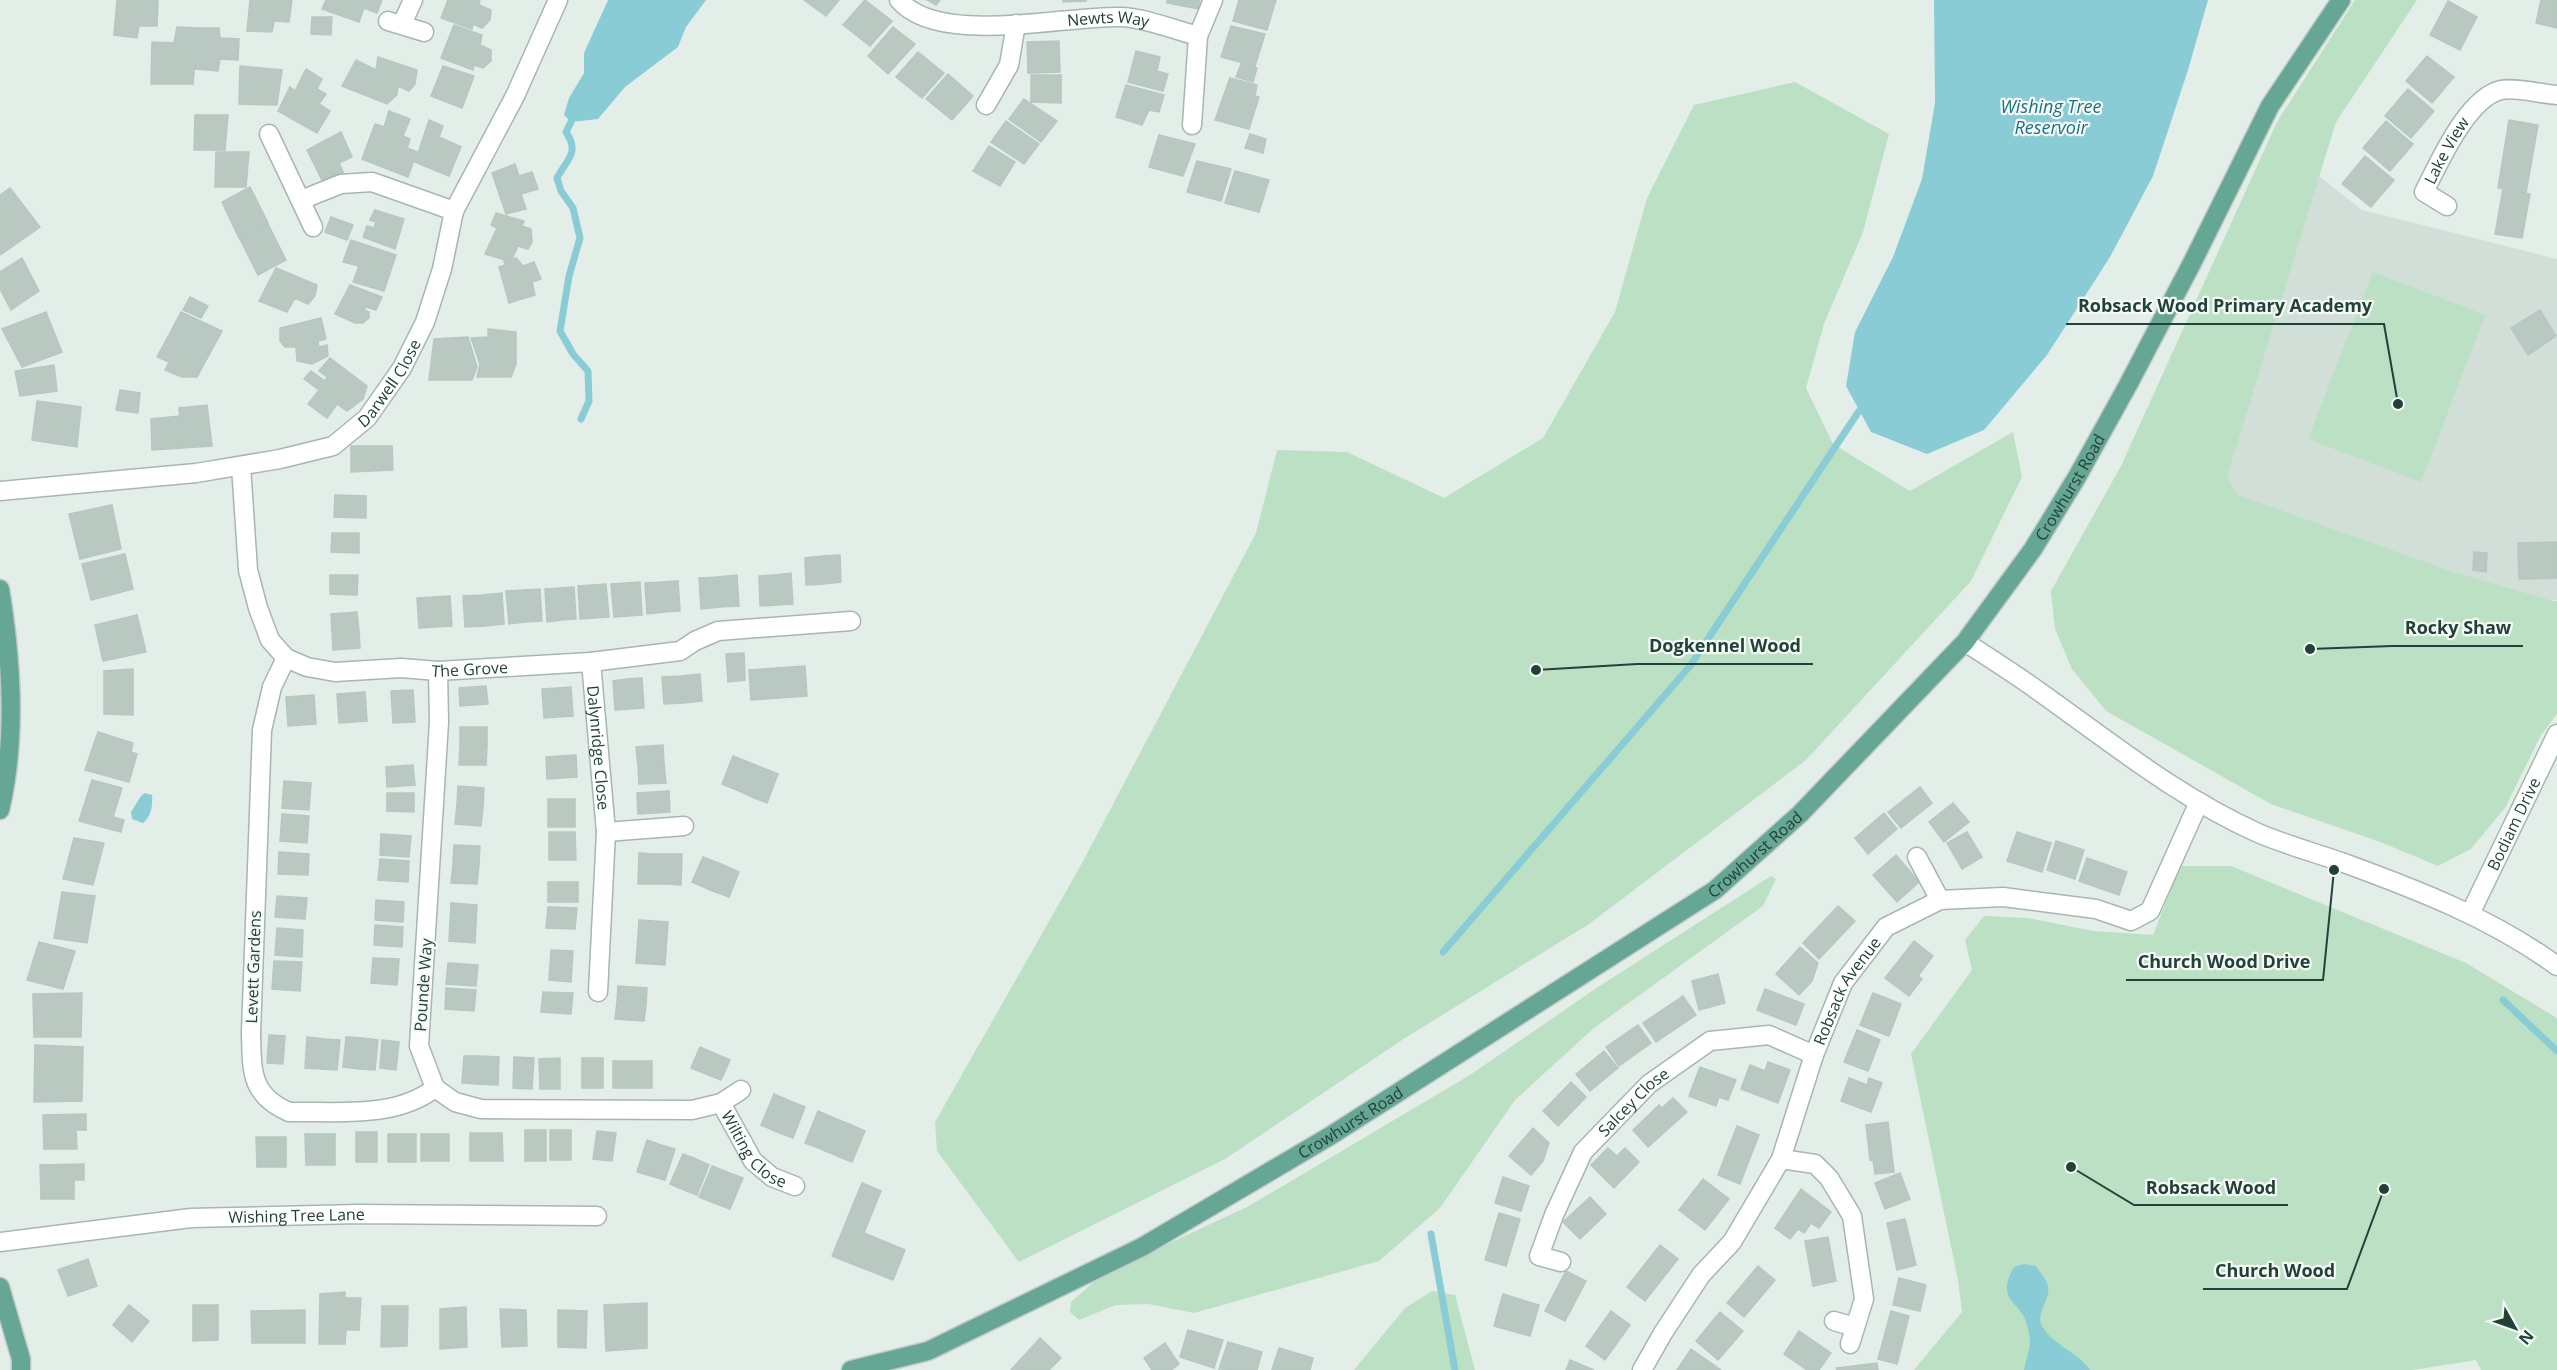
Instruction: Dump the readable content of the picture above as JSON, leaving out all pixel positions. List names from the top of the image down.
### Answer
{
  "streets": {
    "main road": ["Crowhurst Road"],
    "street": [
      "Newts Way",
      "Lake View",
      "Darwell Close",
      "The Grove",
      "Dalynridge Close",
      "Bodiam Drive",
      "Levett Gardens",
      "Pounde Way",
      "Robsack Avenue",
      "Salcey Close",
      "Wilting Close",
      "Wishing Tree Lane"
    ]
  },
  "crossings": [
    ["The Grove", "Dalynridge Close"],
    ["The Grove", "Levett Gardens"],
    ["The Grove", "Pounde Way"],
    ["Levett Gardens", "Pounde Way"],
    ["Robsack Avenue", "Salcey Close"]
  ],
  "water": ["Wishing Tree Reservoir"],
  "places": [
    "Robsack Wood Primary Academy",
    "Rocky Shaw",
    "Dogkennel Wood",
    "Church Wood Drive",
    "Robsack Wood",
    "Church Wood"
  ],
  "north": "bottom right"
}
